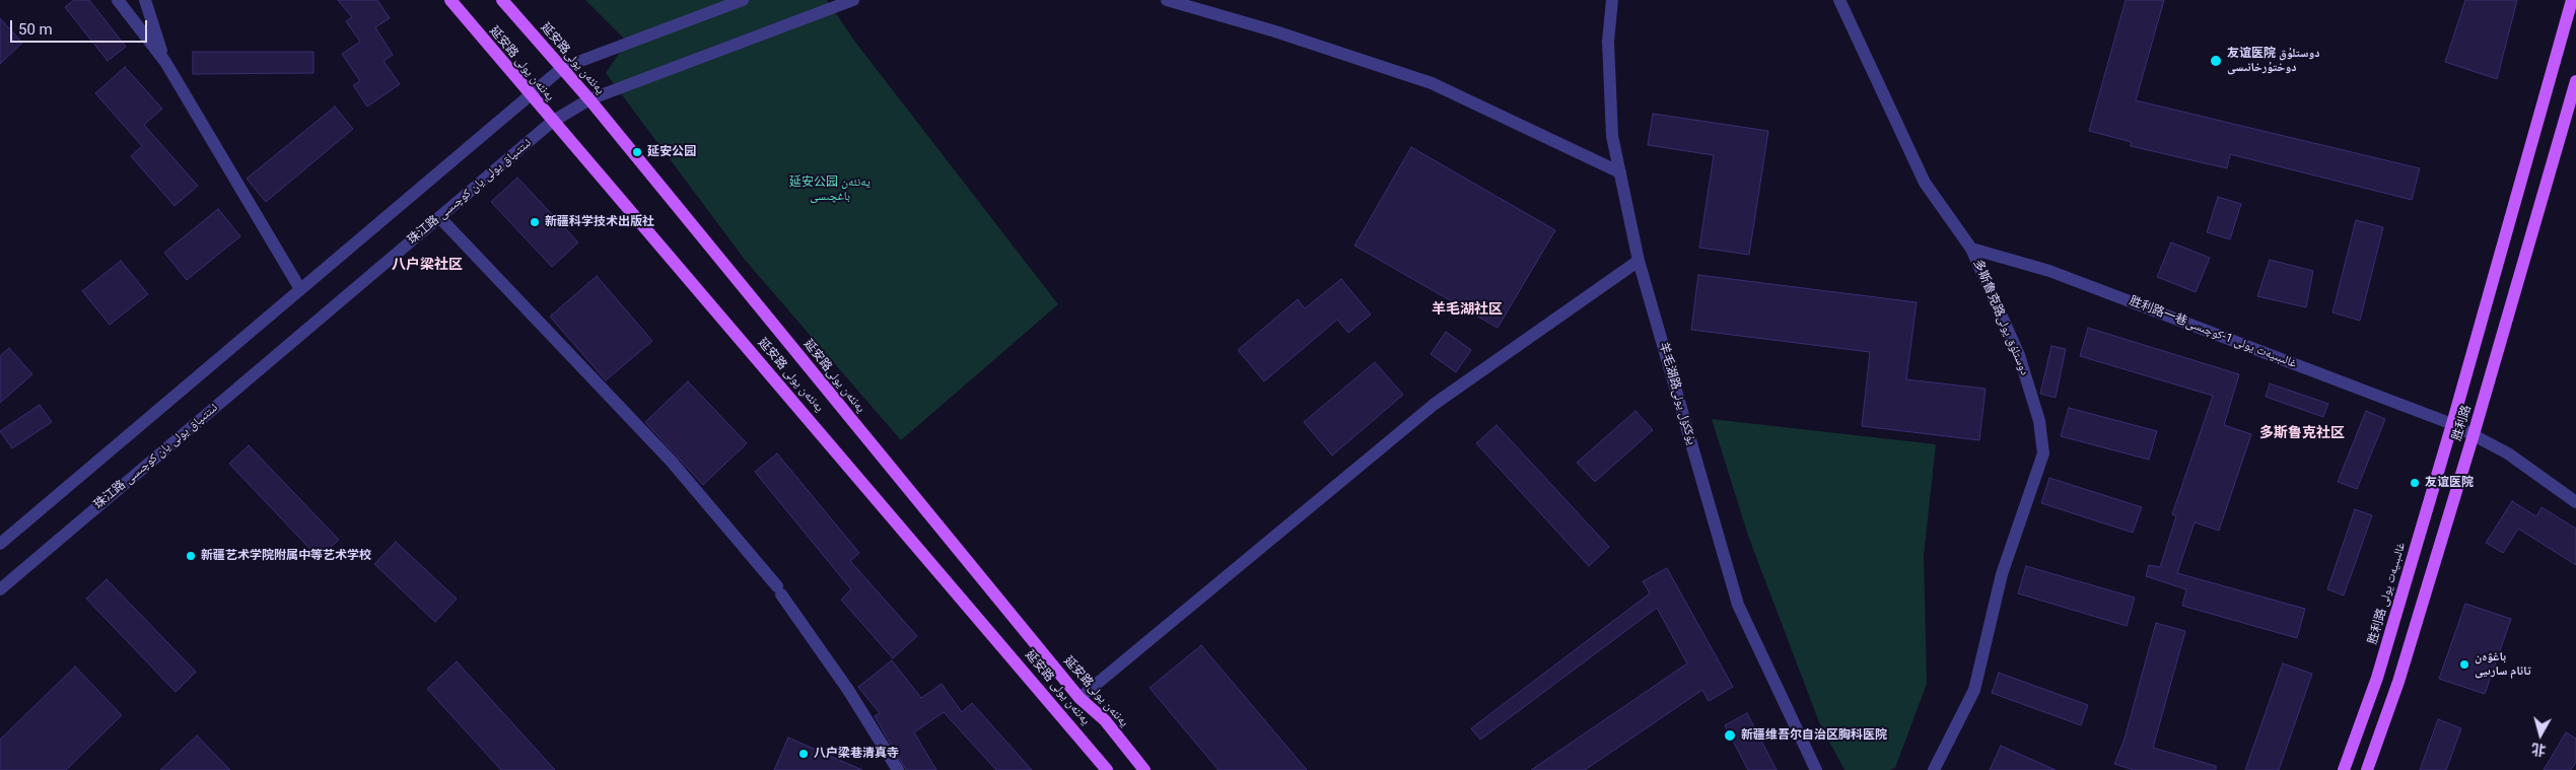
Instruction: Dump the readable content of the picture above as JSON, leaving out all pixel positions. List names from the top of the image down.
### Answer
{
  "streets": {
    "main road": [
      "延安路يەنئەن يولى",
      "延安路 يەنئەن يولى",
      "胜利路",
      "胜利路 غالىبىيەت يولى"
    ],
    "street": [
      "珠江路 ئىتتىپاق يولى يان كوچىسى",
      "多斯鲁克路دوستلۇق يولى",
      "胜利路一巷غالىبىيەت يولى 1-كوچىسى",
      "羊毛湖路يۇڭكۆل يولى"
    ]
  },
  "crossings": [
    ["延安路يەنئەن يولى", "珠江路 ئىتتىپاق يولى يان كوچىسى"],
    ["延安路 يەنئەن يولى", "珠江路 ئىتتىپاق يولى يان كوچىسى"],
    ["多斯鲁克路دوستلۇق يولى", "胜利路一巷غالىبىيەت يولى 1-كوچىسى"],
    ["胜利路一巷غالىبىيەت يولى 1-كوچىسى", "胜利路"],
    ["胜利路一巷غالىبىيەت يولى 1-كوچىسى", "胜利路 غالىبىيەت يولى"],
    ["胜利路", "胜利路 غالىبىيەت يولى"]
  ],
  "districts": ["八户梁社区", "羊毛湖社区", "多斯鲁克社区"],
  "parks": ["延安公园 يەنئەن باغچىسى"],
  "places": [
    "友谊医院 دوستلۇق دوختۇرخانىسى",
    "延安公园",
    "新疆科学技术出版社",
    "友谊医院",
    "新疆艺术学院附属中等艺术学校",
    "باغۋەن تائام سارىيى",
    "新疆维吾尔自治区胸科医院",
    "八户梁巷清真寺"
  ],
  "scale_bar": "50 m",
  "north": "bottom"
}
